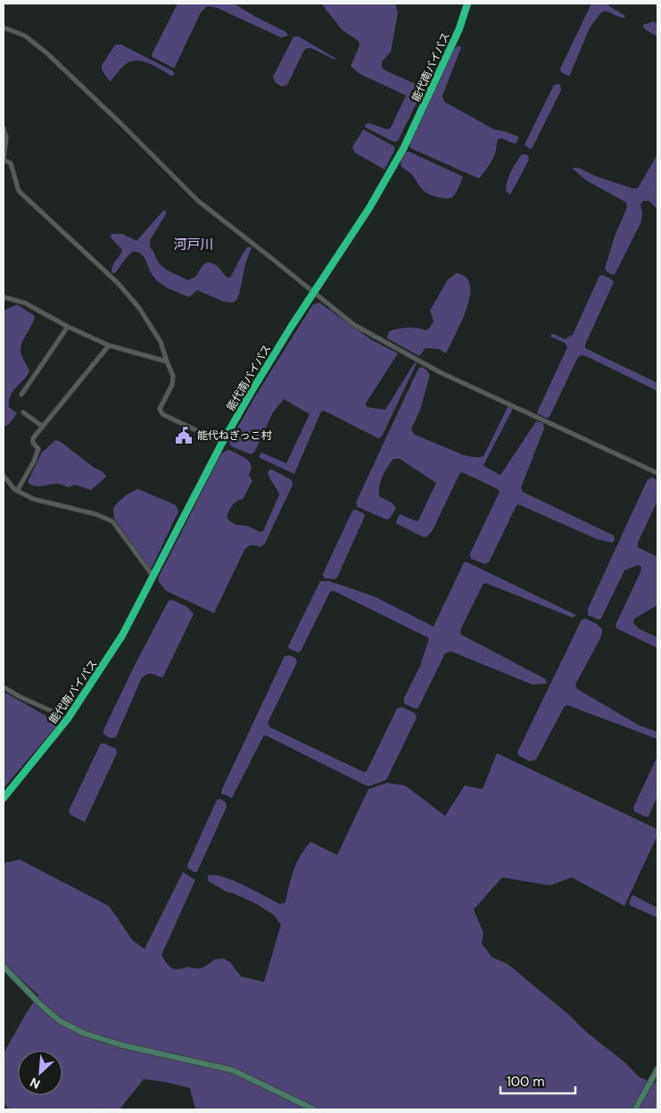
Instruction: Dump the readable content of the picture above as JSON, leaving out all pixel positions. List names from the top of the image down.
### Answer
{
  "streets": {
    "highway": ["能代南バイパス"]
  },
  "districts": ["河戸川"],
  "places": {
    "public building": ["能代ねぎっこ村"]
  },
  "scale_bar": "100 m",
  "north": "bottom left"
}
